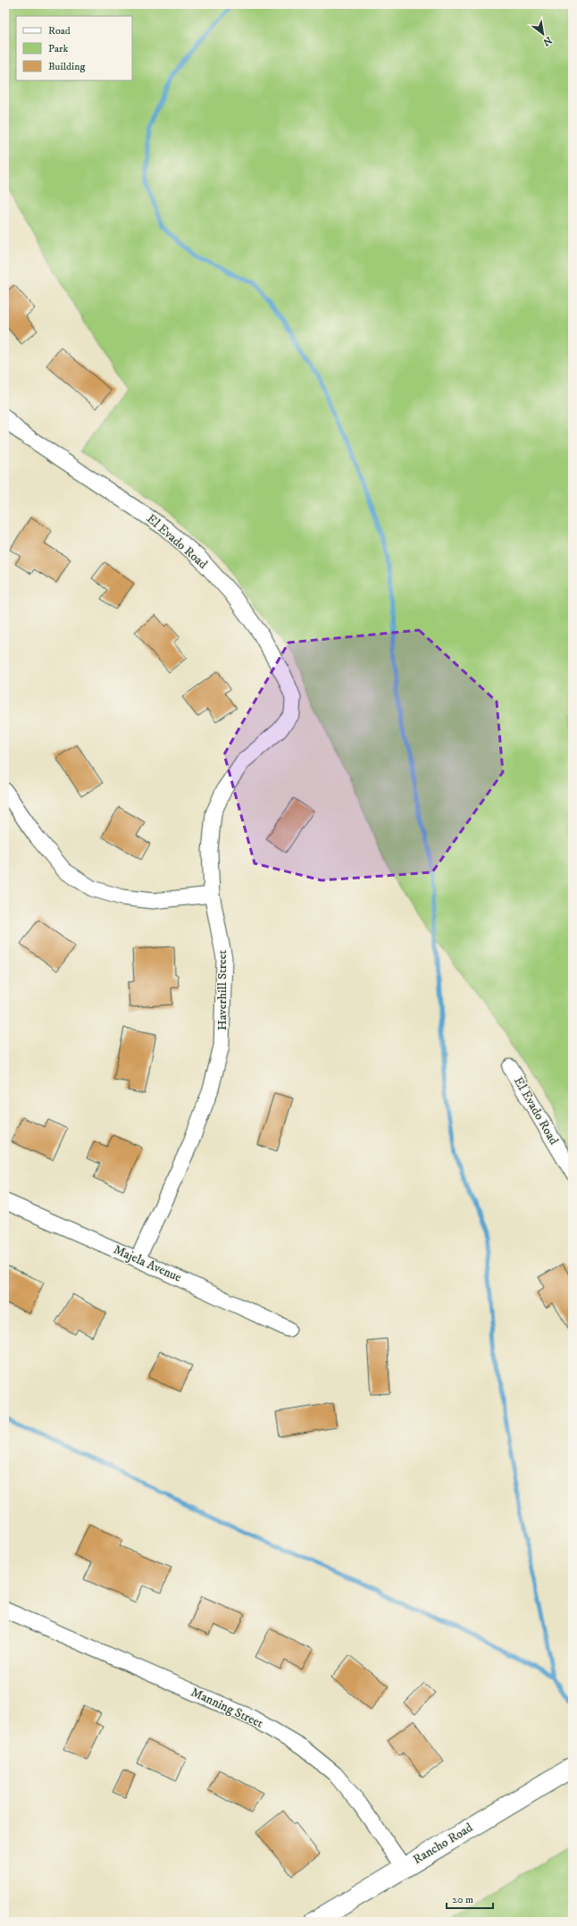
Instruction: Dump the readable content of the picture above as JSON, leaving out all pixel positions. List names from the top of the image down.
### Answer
{
  "streets": {
    "street": [
      "El Evado Road",
      "Haverhill Street",
      "Majela Avenue",
      "Manning Street",
      "Rancho Road"
    ]
  },
  "crossings": [
    ["El Evado Road", "Haverhill Street"],
    ["Haverhill Street", "Majela Avenue"],
    ["Manning Street", "Rancho Road"]
  ],
  "legend": ["Road", "Park", "Building"],
  "scale_bar": "20 m",
  "north": "bottom right"
}
